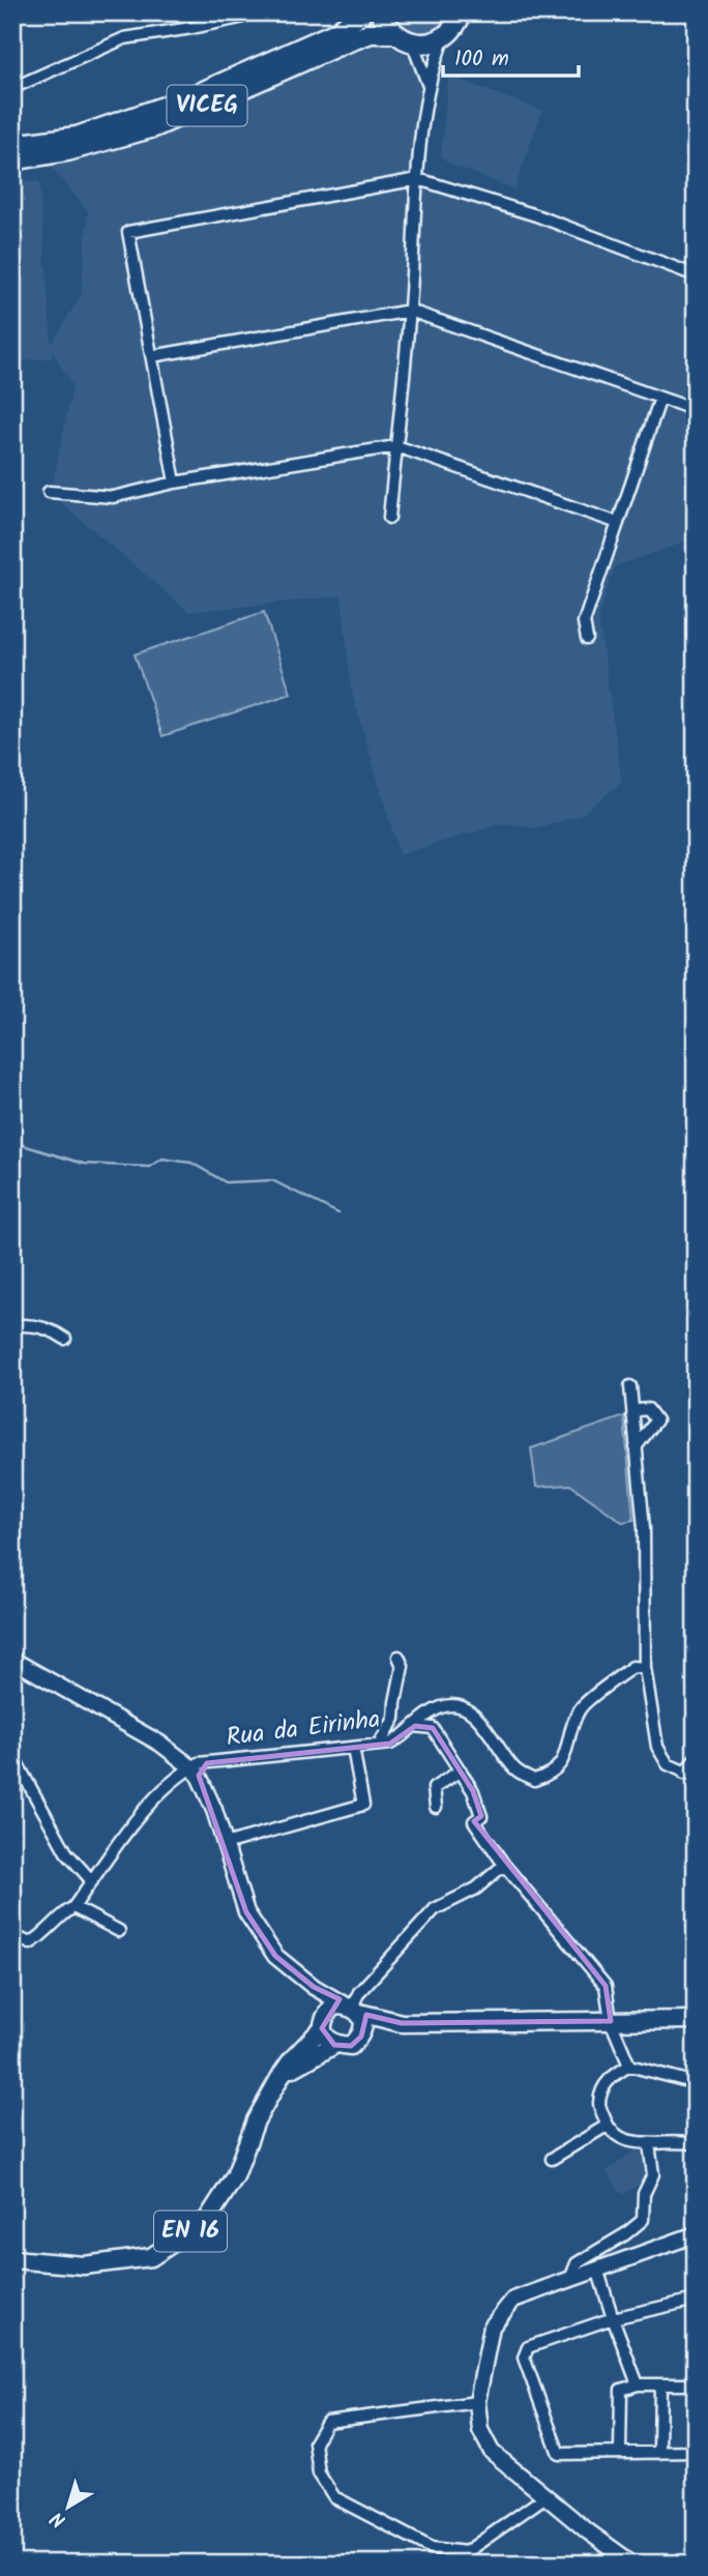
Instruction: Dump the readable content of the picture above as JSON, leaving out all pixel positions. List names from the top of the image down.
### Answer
{
  "streets": {
    "highway": ["VICEG"],
    "main road": ["EN 16"],
    "street": ["Rua da Eirinha"]
  },
  "scale_bar": "100 m",
  "north": "bottom left"
}
